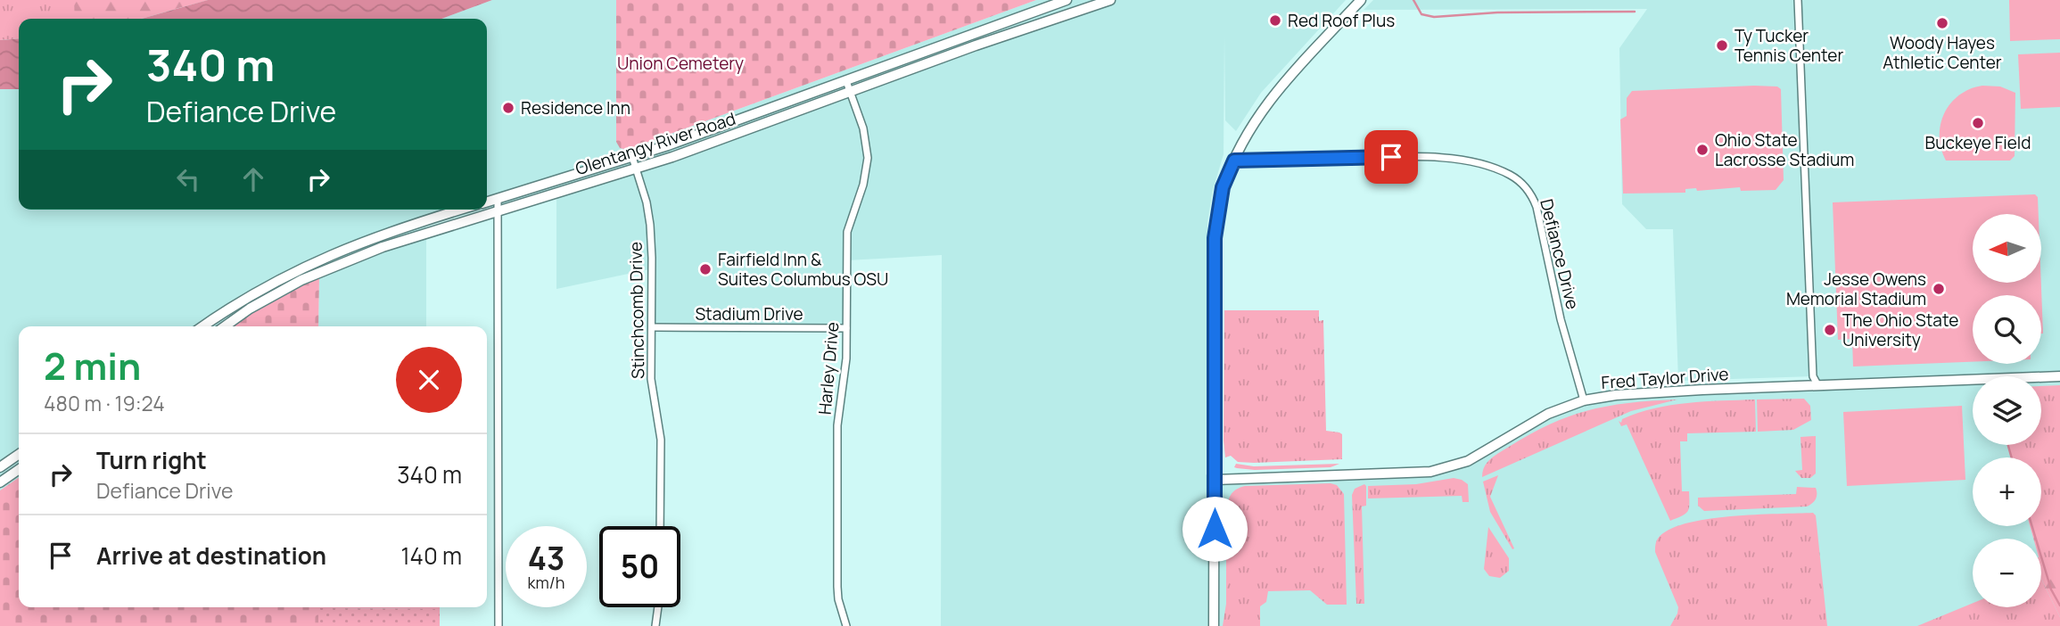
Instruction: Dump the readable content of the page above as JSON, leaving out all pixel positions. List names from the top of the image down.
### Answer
{
  "streets": {
    "main road": ["Olentangy River Road", "Fred Taylor Drive"],
    "street": [
      "Defiance Drive",
      "Stinchcomb Drive",
      "Stadium Drive",
      "Harley Drive"
    ]
  },
  "crossings": [
    ["Olentangy River Road", "Stinchcomb Drive"],
    ["Olentangy River Road", "Harley Drive"],
    ["Defiance Drive", "Fred Taylor Drive"],
    ["Stinchcomb Drive", "Stadium Drive"],
    ["Stadium Drive", "Harley Drive"]
  ],
  "parks": ["Union Cemetery"],
  "places": [
    "Red Roof Plus",
    "Woody Hayes Athletic Center",
    "Ty Tucker Tennis Center",
    "Residence Inn",
    "Buckeye Field",
    "Ohio State Lacrosse Stadium",
    "Fairfield Inn & Suites Columbus OSU",
    "Jesse Owens Memorial Stadium",
    "The Ohio State University"
  ],
  "north": "left",
  "page": {
    "turn": ["340 m", "Defiance Drive"],
    "map_buttons": ["+", "−"],
    "heading": ["2 min", "480 m · 19:24"],
    "list": [
      {
        "name": "Turn right",
        "note": "Defiance Drive",
        "value": "340 m"
      },
      {
        "name": "Arrive at destination",
        "value": "140 m"
      }
    ],
    "speed": "43 km/h",
    "limit": "50"
  }
}
